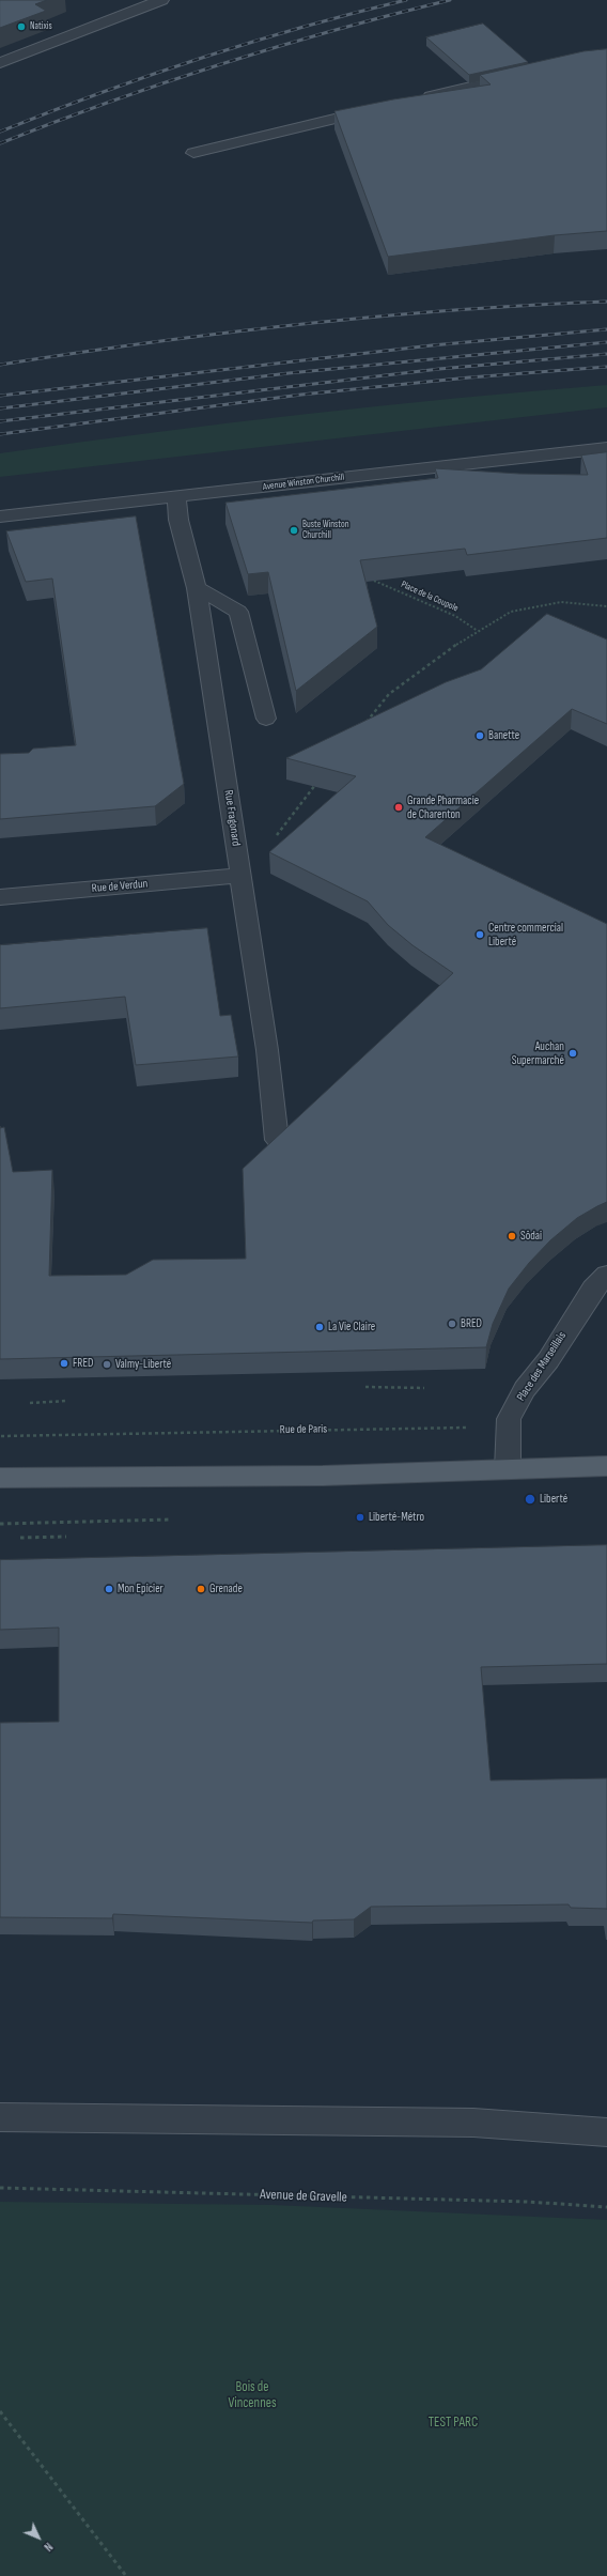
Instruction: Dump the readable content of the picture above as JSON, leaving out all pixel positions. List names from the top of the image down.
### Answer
{
  "streets": {
    "street": [
      "Avenue Winston Churchill",
      "Rue Fragonard",
      "Rue de Verdun",
      "Place des Marseillais"
    ],
    "path": ["Place de la Coupole", "Rue de Paris", "Avenue de Gravelle"]
  },
  "crossings": [
    ["Avenue Winston Churchill", "Rue Fragonard"],
    ["Rue Fragonard", "Rue de Verdun"],
    ["Place des Marseillais", "Rue de Paris"]
  ],
  "parks": ["Bois de Vincennes", "TEST PARC"],
  "places": [
    "Natixis",
    "Buste Winston Churchill",
    "Banette",
    "Grande Pharmacie de Charenton",
    "Centre commercial Liberté",
    "Auchan Supermarché",
    "Sōdai",
    "BRED",
    "La Vie Claire",
    "FRED",
    "Valmy-Liberté",
    "Liberté",
    "Liberté-Métro",
    "Mon Epicier",
    "Grenade"
  ],
  "north": "bottom right"
}
